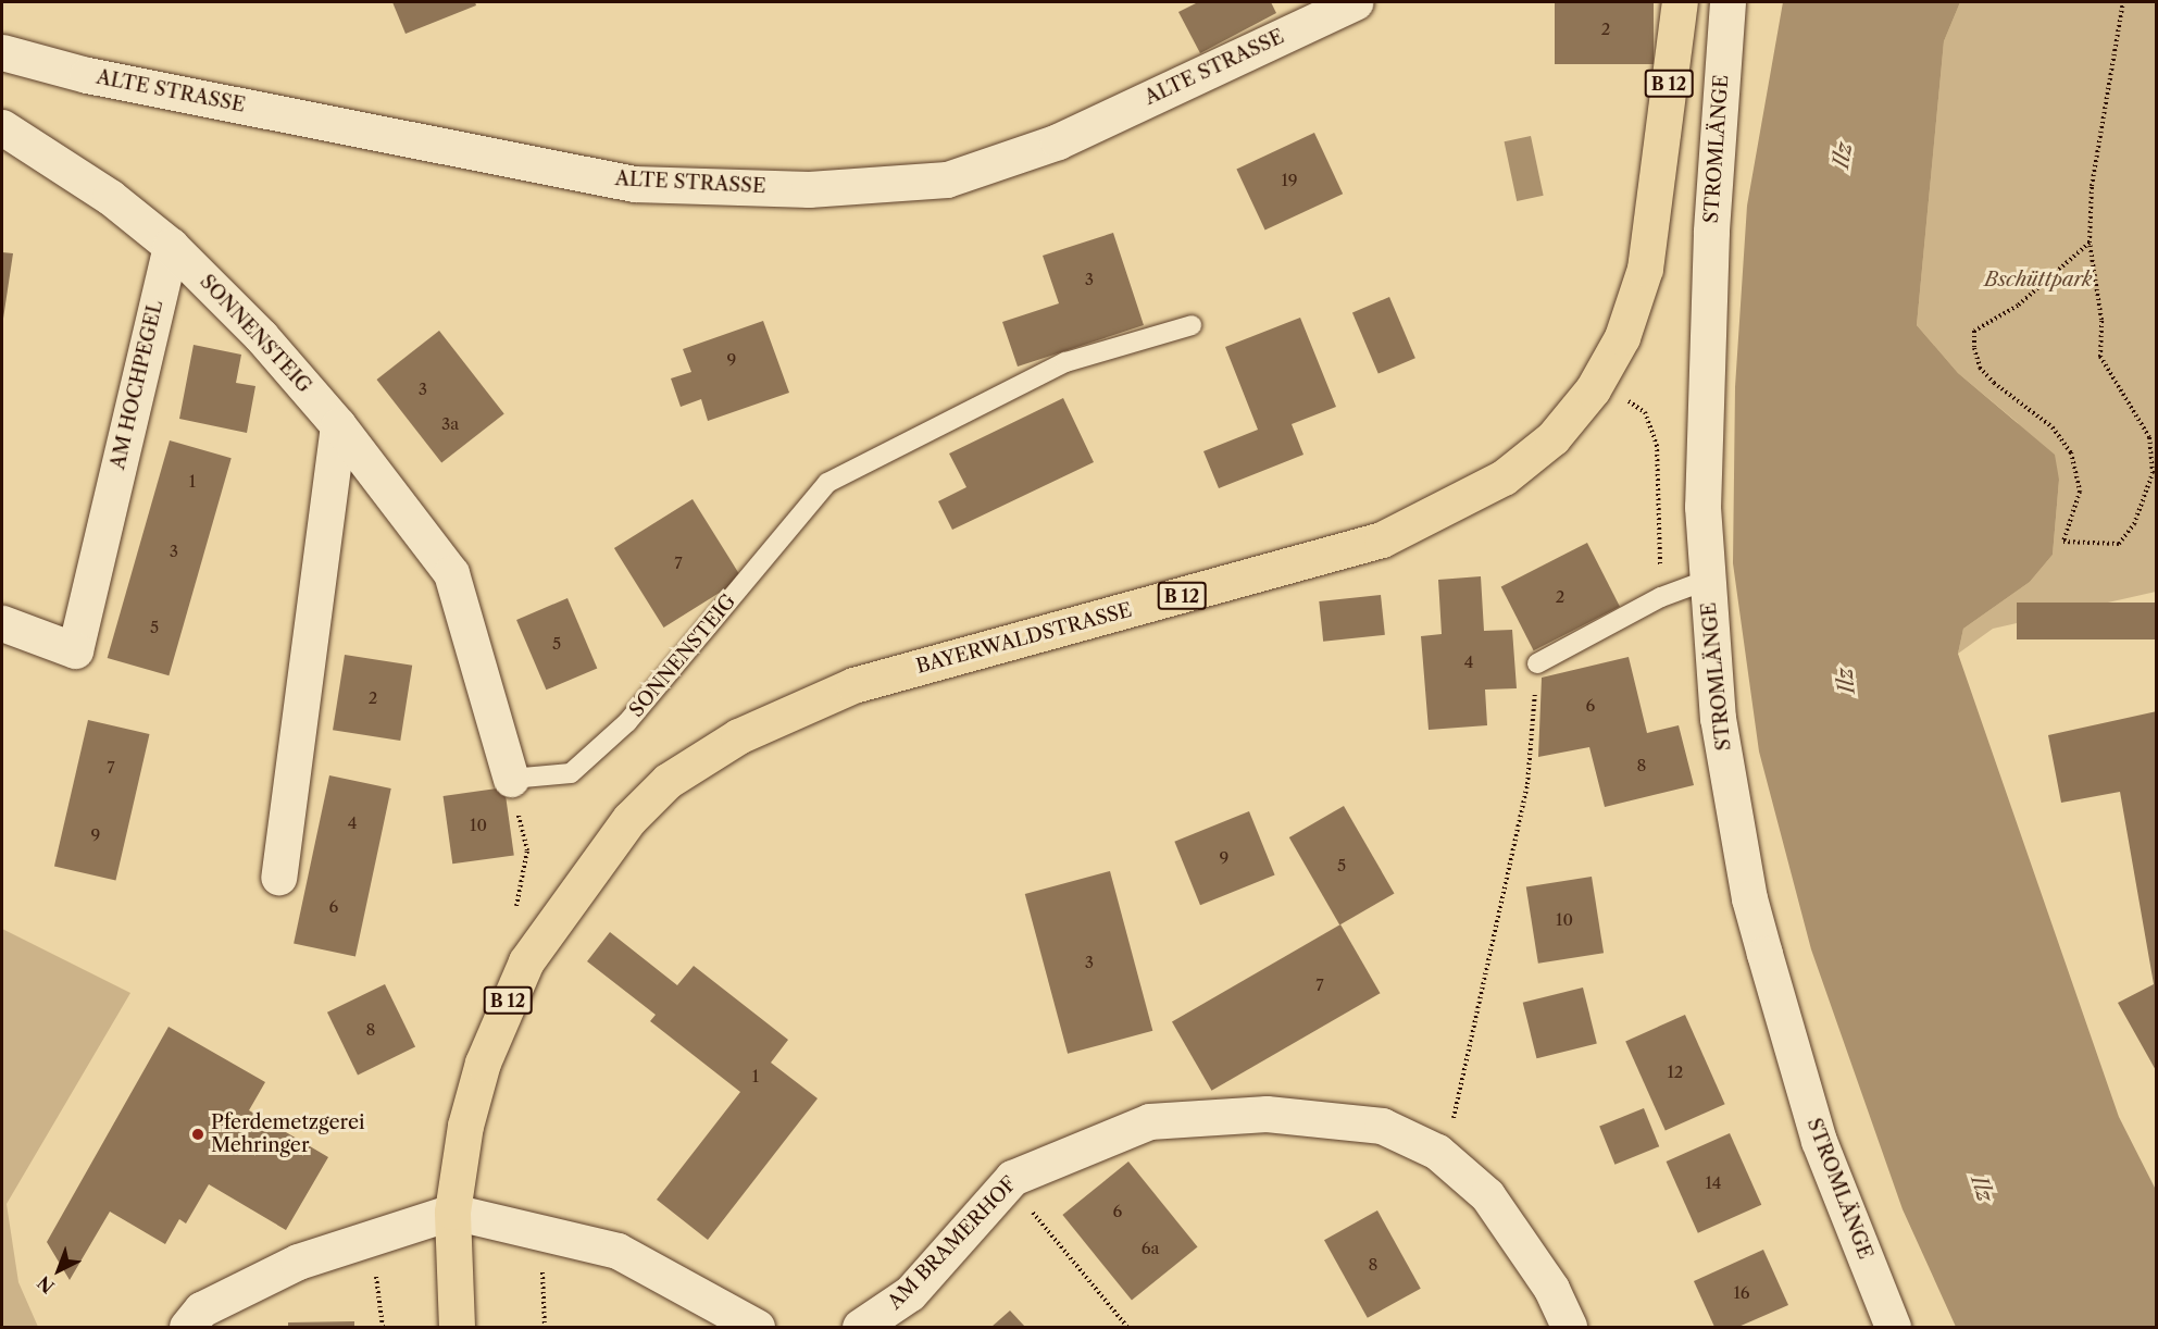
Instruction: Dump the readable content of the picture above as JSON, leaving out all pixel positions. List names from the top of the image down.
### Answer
{
  "streets": {
    "main road": ["B 12", "BAYERWALDSTRASSE"],
    "street": [
      "ALTE STRASSE",
      "STROMLÄNGE",
      "SONNENSTEIG",
      "AM HOCHPEGEL",
      "AM BRAMERHOF"
    ]
  },
  "crossings": [
    ["SONNENSTEIG", "AM HOCHPEGEL"]
  ],
  "water": ["Ilz"],
  "parks": ["Bschüttpark"],
  "places": ["Pferdemetzgerei Mehringer"],
  "house_numbers": [
    "2",
    "19",
    "3",
    "9",
    "3",
    "3a",
    "1",
    "3",
    "7",
    "2",
    "5",
    "5",
    "4",
    "2",
    "6",
    "8",
    "7",
    "4",
    "10",
    "9",
    "9",
    "5",
    "6",
    "10",
    "3",
    "7",
    "8",
    "12",
    "1",
    "14",
    "6",
    "6a",
    "8",
    "16"
  ],
  "north": "bottom left"
}
